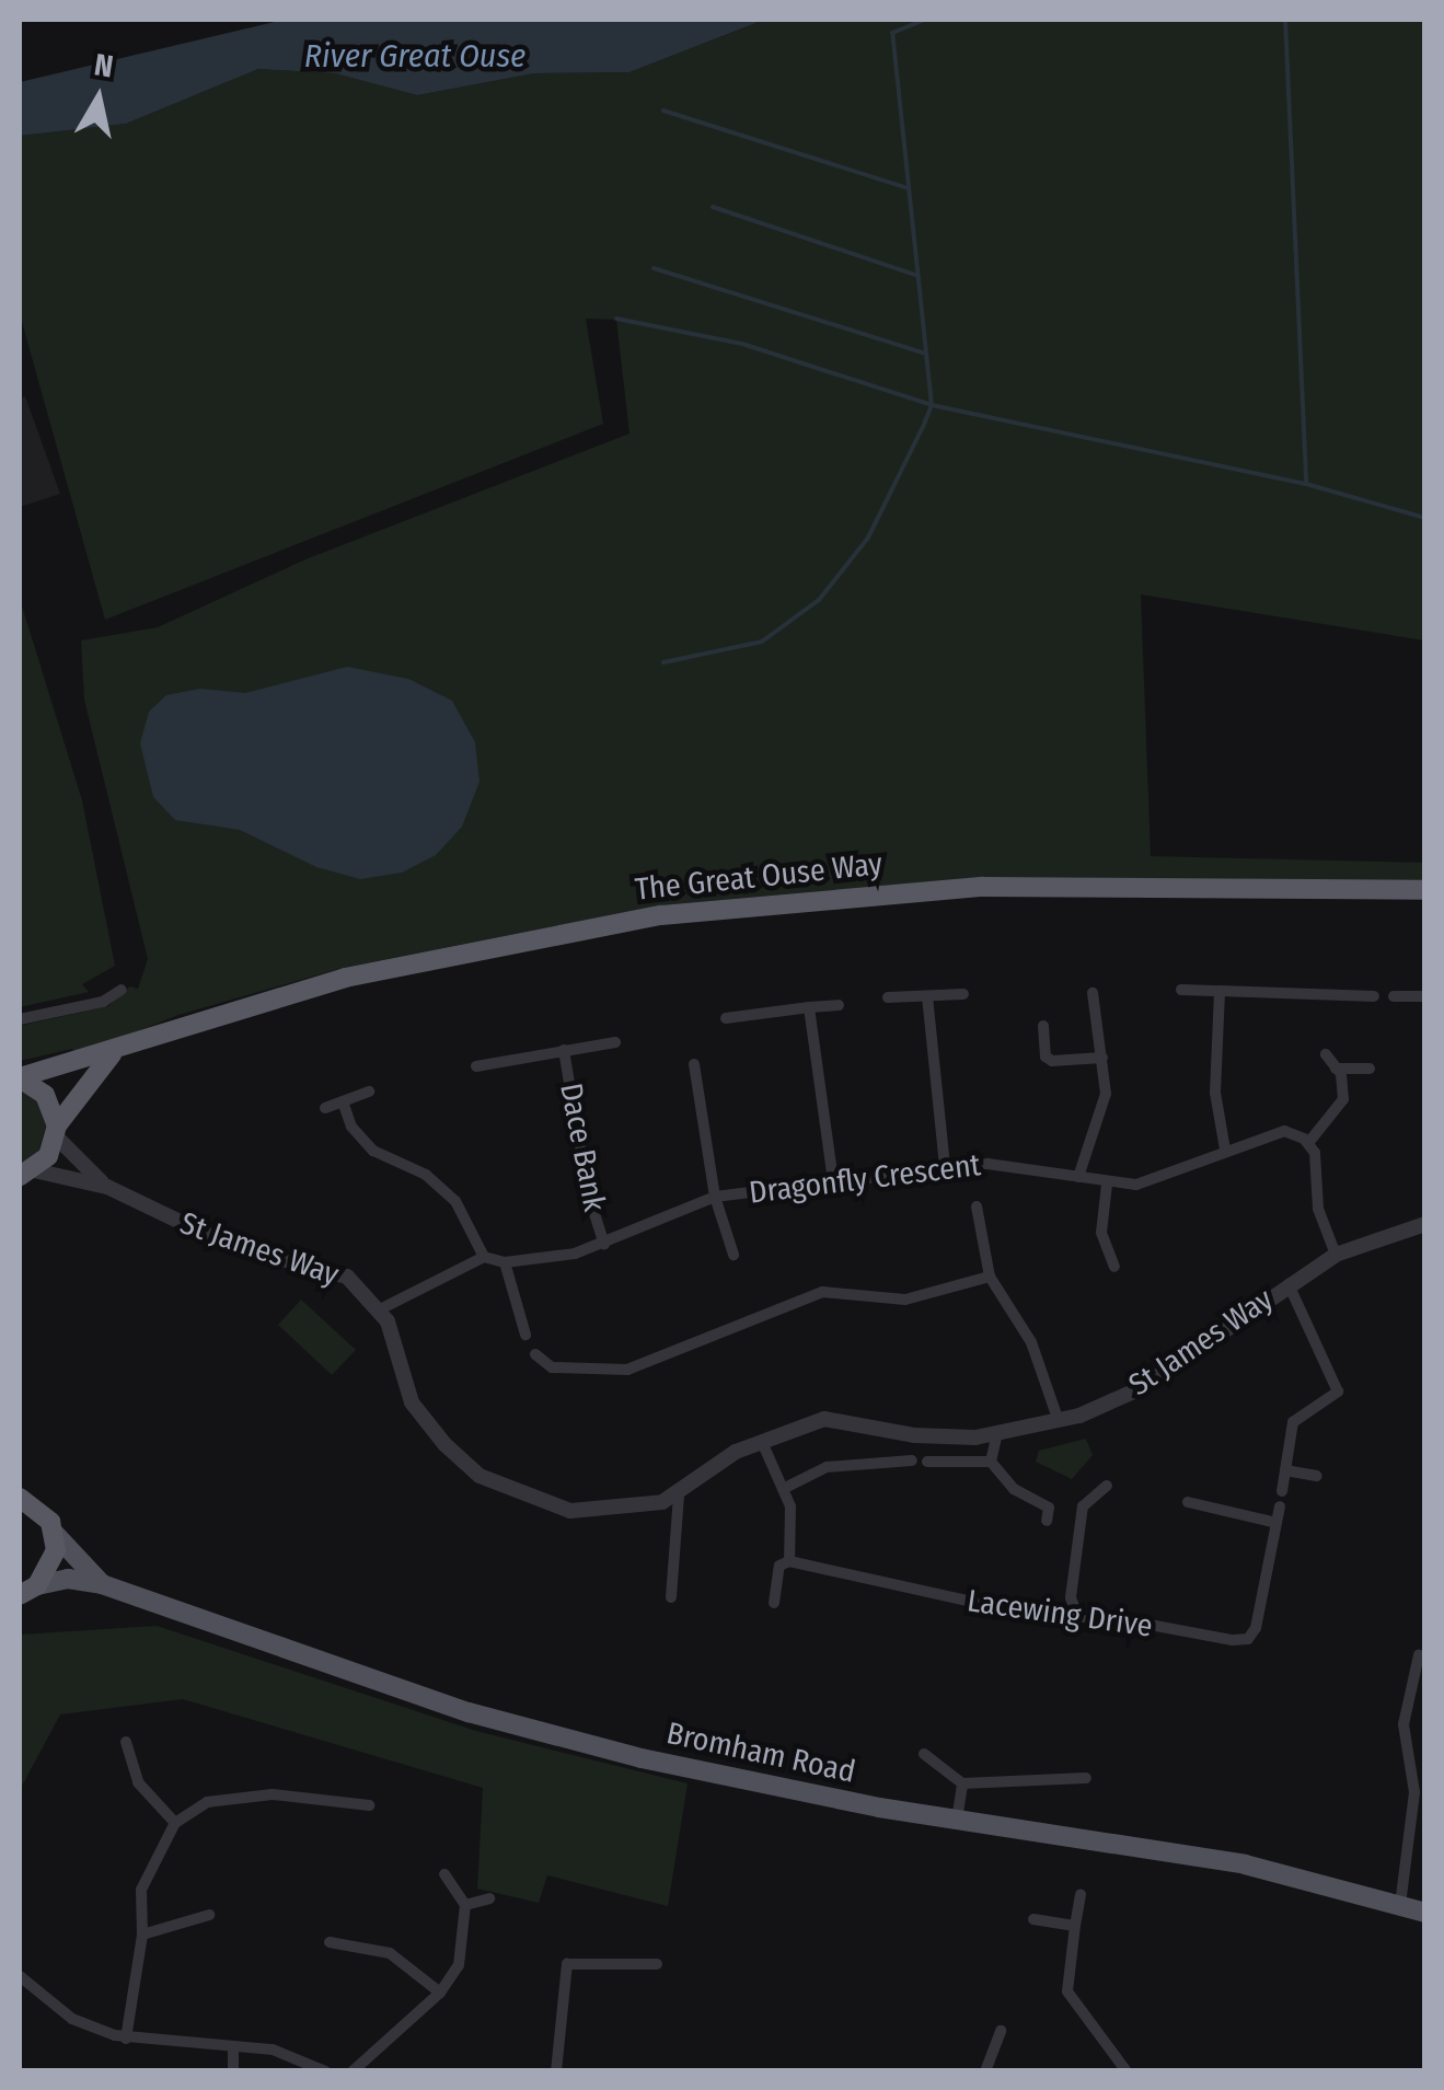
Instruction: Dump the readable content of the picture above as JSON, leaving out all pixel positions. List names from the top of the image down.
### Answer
{
  "streets": {
    "highway": ["The Great Ouse Way"],
    "main road": ["Bromham Road"],
    "street": [
      "Dace Bank",
      "Dragonfly Crescent",
      "St James Way",
      "Lacewing Drive"
    ]
  },
  "crossings": [
    ["Dace Bank", "Dragonfly Crescent"]
  ],
  "water": ["River Great Ouse"],
  "north": "top"
}
